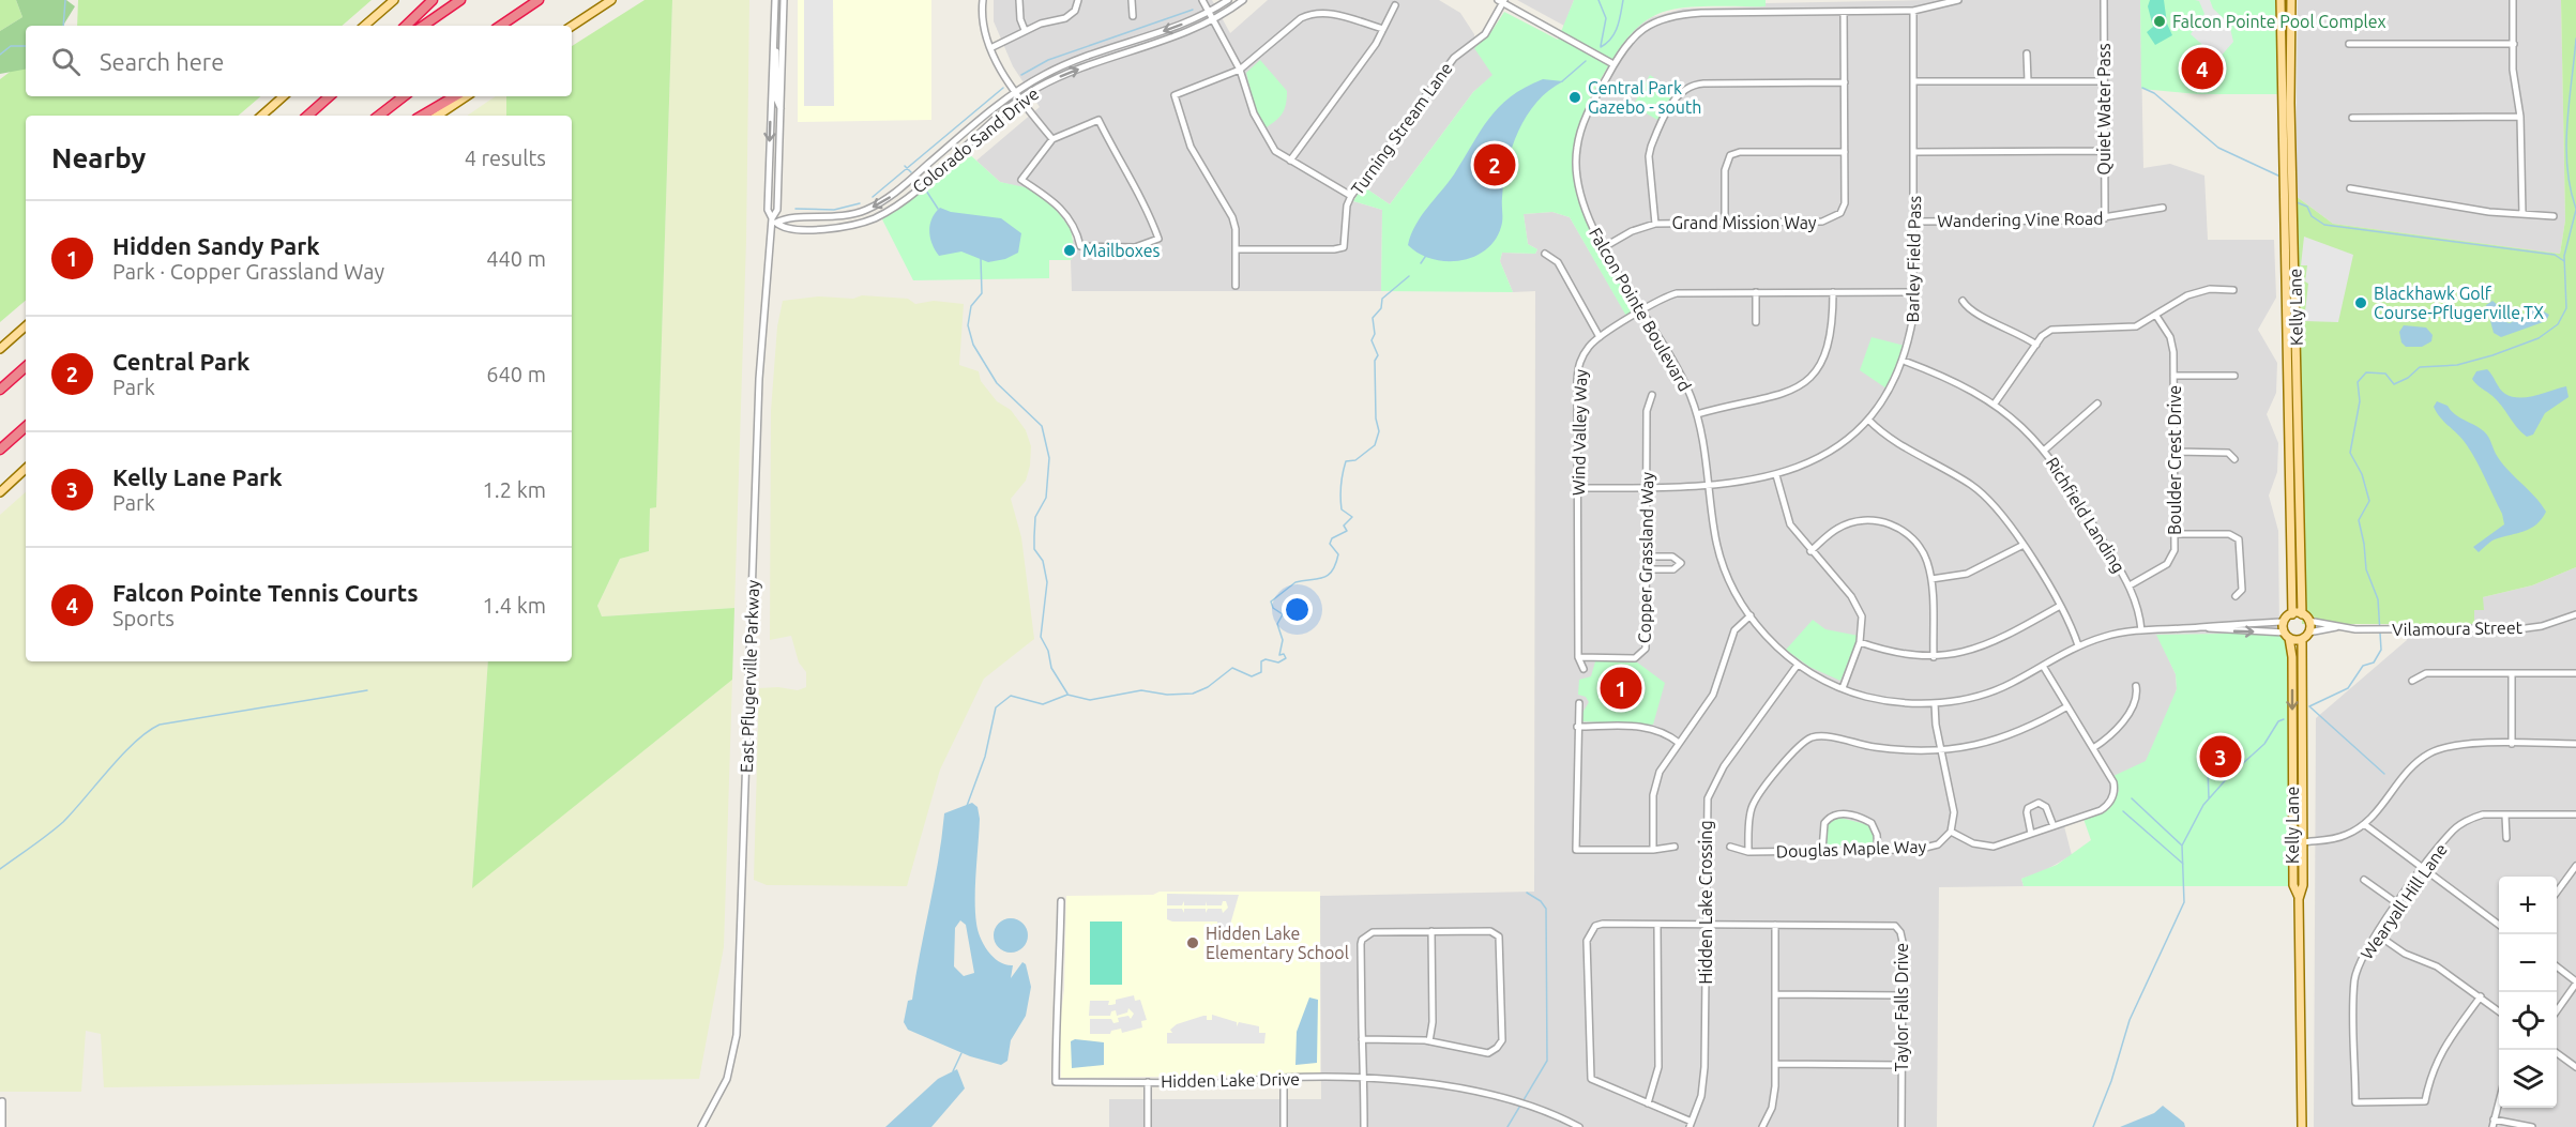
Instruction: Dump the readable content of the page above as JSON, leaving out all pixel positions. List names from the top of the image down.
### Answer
{
  "streets": {
    "main road": ["Kelly Lane"],
    "street": [
      "Quiet Water Pass",
      "Turning Stream Lane",
      "Colorado Sand Drive",
      "Wandering Vine Road",
      "Grand Mission Way",
      "Barley Field Pass",
      "Falcon Pointe Boulevard",
      "Wind Valley Way",
      "Boulder Crest Drive",
      "Richfield Landing",
      "Copper Grassland Way",
      "Vilamoura Street",
      "East Pflugerville Parkway",
      "Douglas Maple Way",
      "Wearyall Hill Lane",
      "Hidden Lake Crossing",
      "Taylor Falls Drive",
      "Hidden Lake Drive"
    ]
  },
  "crossings": [
    ["Quiet Water Pass", "Wandering Vine Road"],
    ["Colorado Sand Drive", "East Pflugerville Parkway"],
    ["Wandering Vine Road", "Barley Field Pass"],
    ["Grand Mission Way", "Falcon Pointe Boulevard"],
    ["Barley Field Pass", "Falcon Pointe Boulevard"],
    ["Barley Field Pass", "Wind Valley Way"],
    ["Barley Field Pass", "Richfield Landing"],
    ["Barley Field Pass", "Copper Grassland Way"],
    ["Kelly Lane", "Falcon Pointe Boulevard"],
    ["Kelly Lane", "Vilamoura Street"],
    ["Falcon Pointe Boulevard", "Wind Valley Way"],
    ["Falcon Pointe Boulevard", "Richfield Landing"],
    ["Falcon Pointe Boulevard", "Vilamoura Street"],
    ["Falcon Pointe Boulevard", "Douglas Maple Way"],
    ["Falcon Pointe Boulevard", "Hidden Lake Crossing"],
    ["Wind Valley Way", "Copper Grassland Way"],
    ["Boulder Crest Drive", "Richfield Landing"],
    ["Hidden Lake Crossing", "Taylor Falls Drive"]
  ],
  "places": [
    "Falcon Pointe Pool Complex",
    "Central Park Gazebo - south",
    "Mailboxes",
    "Blackhawk Golf Course-Pflugerville,TX",
    "Hidden Lake Elementary School"
  ],
  "page": {
    "search": "Search here",
    "pins": [
      "4",
      "2",
      "1",
      "3"
    ],
    "heading": ["Nearby", "4 results"],
    "list": [
      {
        "mark": "1",
        "name": "Hidden Sandy Park",
        "note": "Park · Copper Grassland Way",
        "value": "440 m"
      },
      {
        "mark": "2",
        "name": "Central Park",
        "note": "Park",
        "value": "640 m"
      },
      {
        "mark": "3",
        "name": "Kelly Lane Park",
        "note": "Park",
        "value": "1.2 km"
      },
      {
        "mark": "4",
        "name": "Falcon Pointe Tennis Courts",
        "note": "Sports",
        "value": "1.4 km"
      }
    ],
    "map_buttons": ["+", "−"]
  }
}
